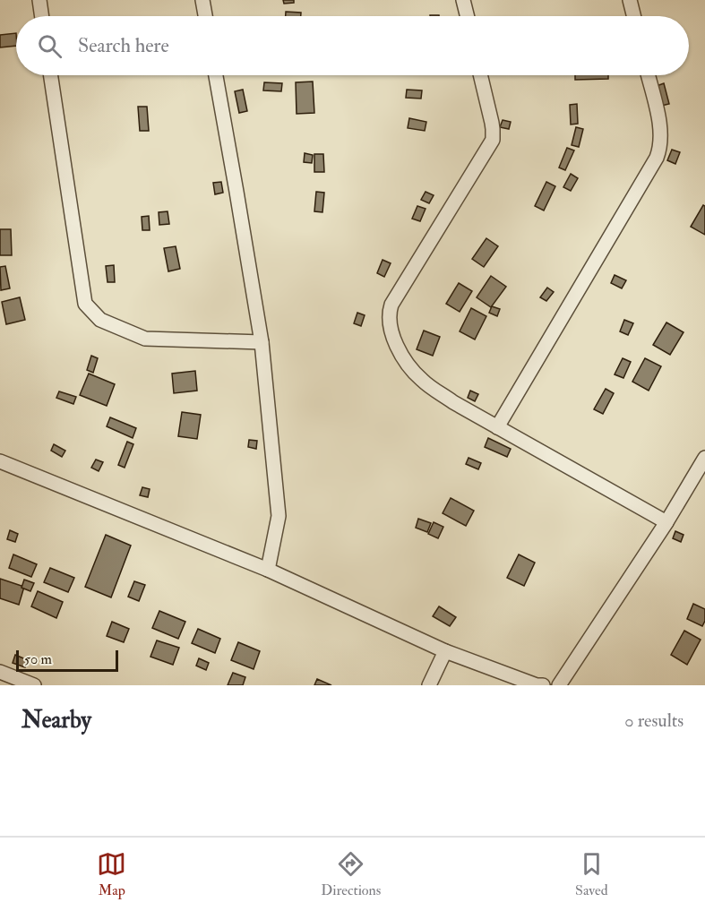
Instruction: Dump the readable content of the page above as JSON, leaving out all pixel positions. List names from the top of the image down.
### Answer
{
  "scale_bar": "50 m",
  "page": {
    "search": "Search here",
    "scale": "50 m",
    "heading": ["Nearby", "0 results"],
    "nav": ["Map", "Directions", "Saved"]
  }
}
